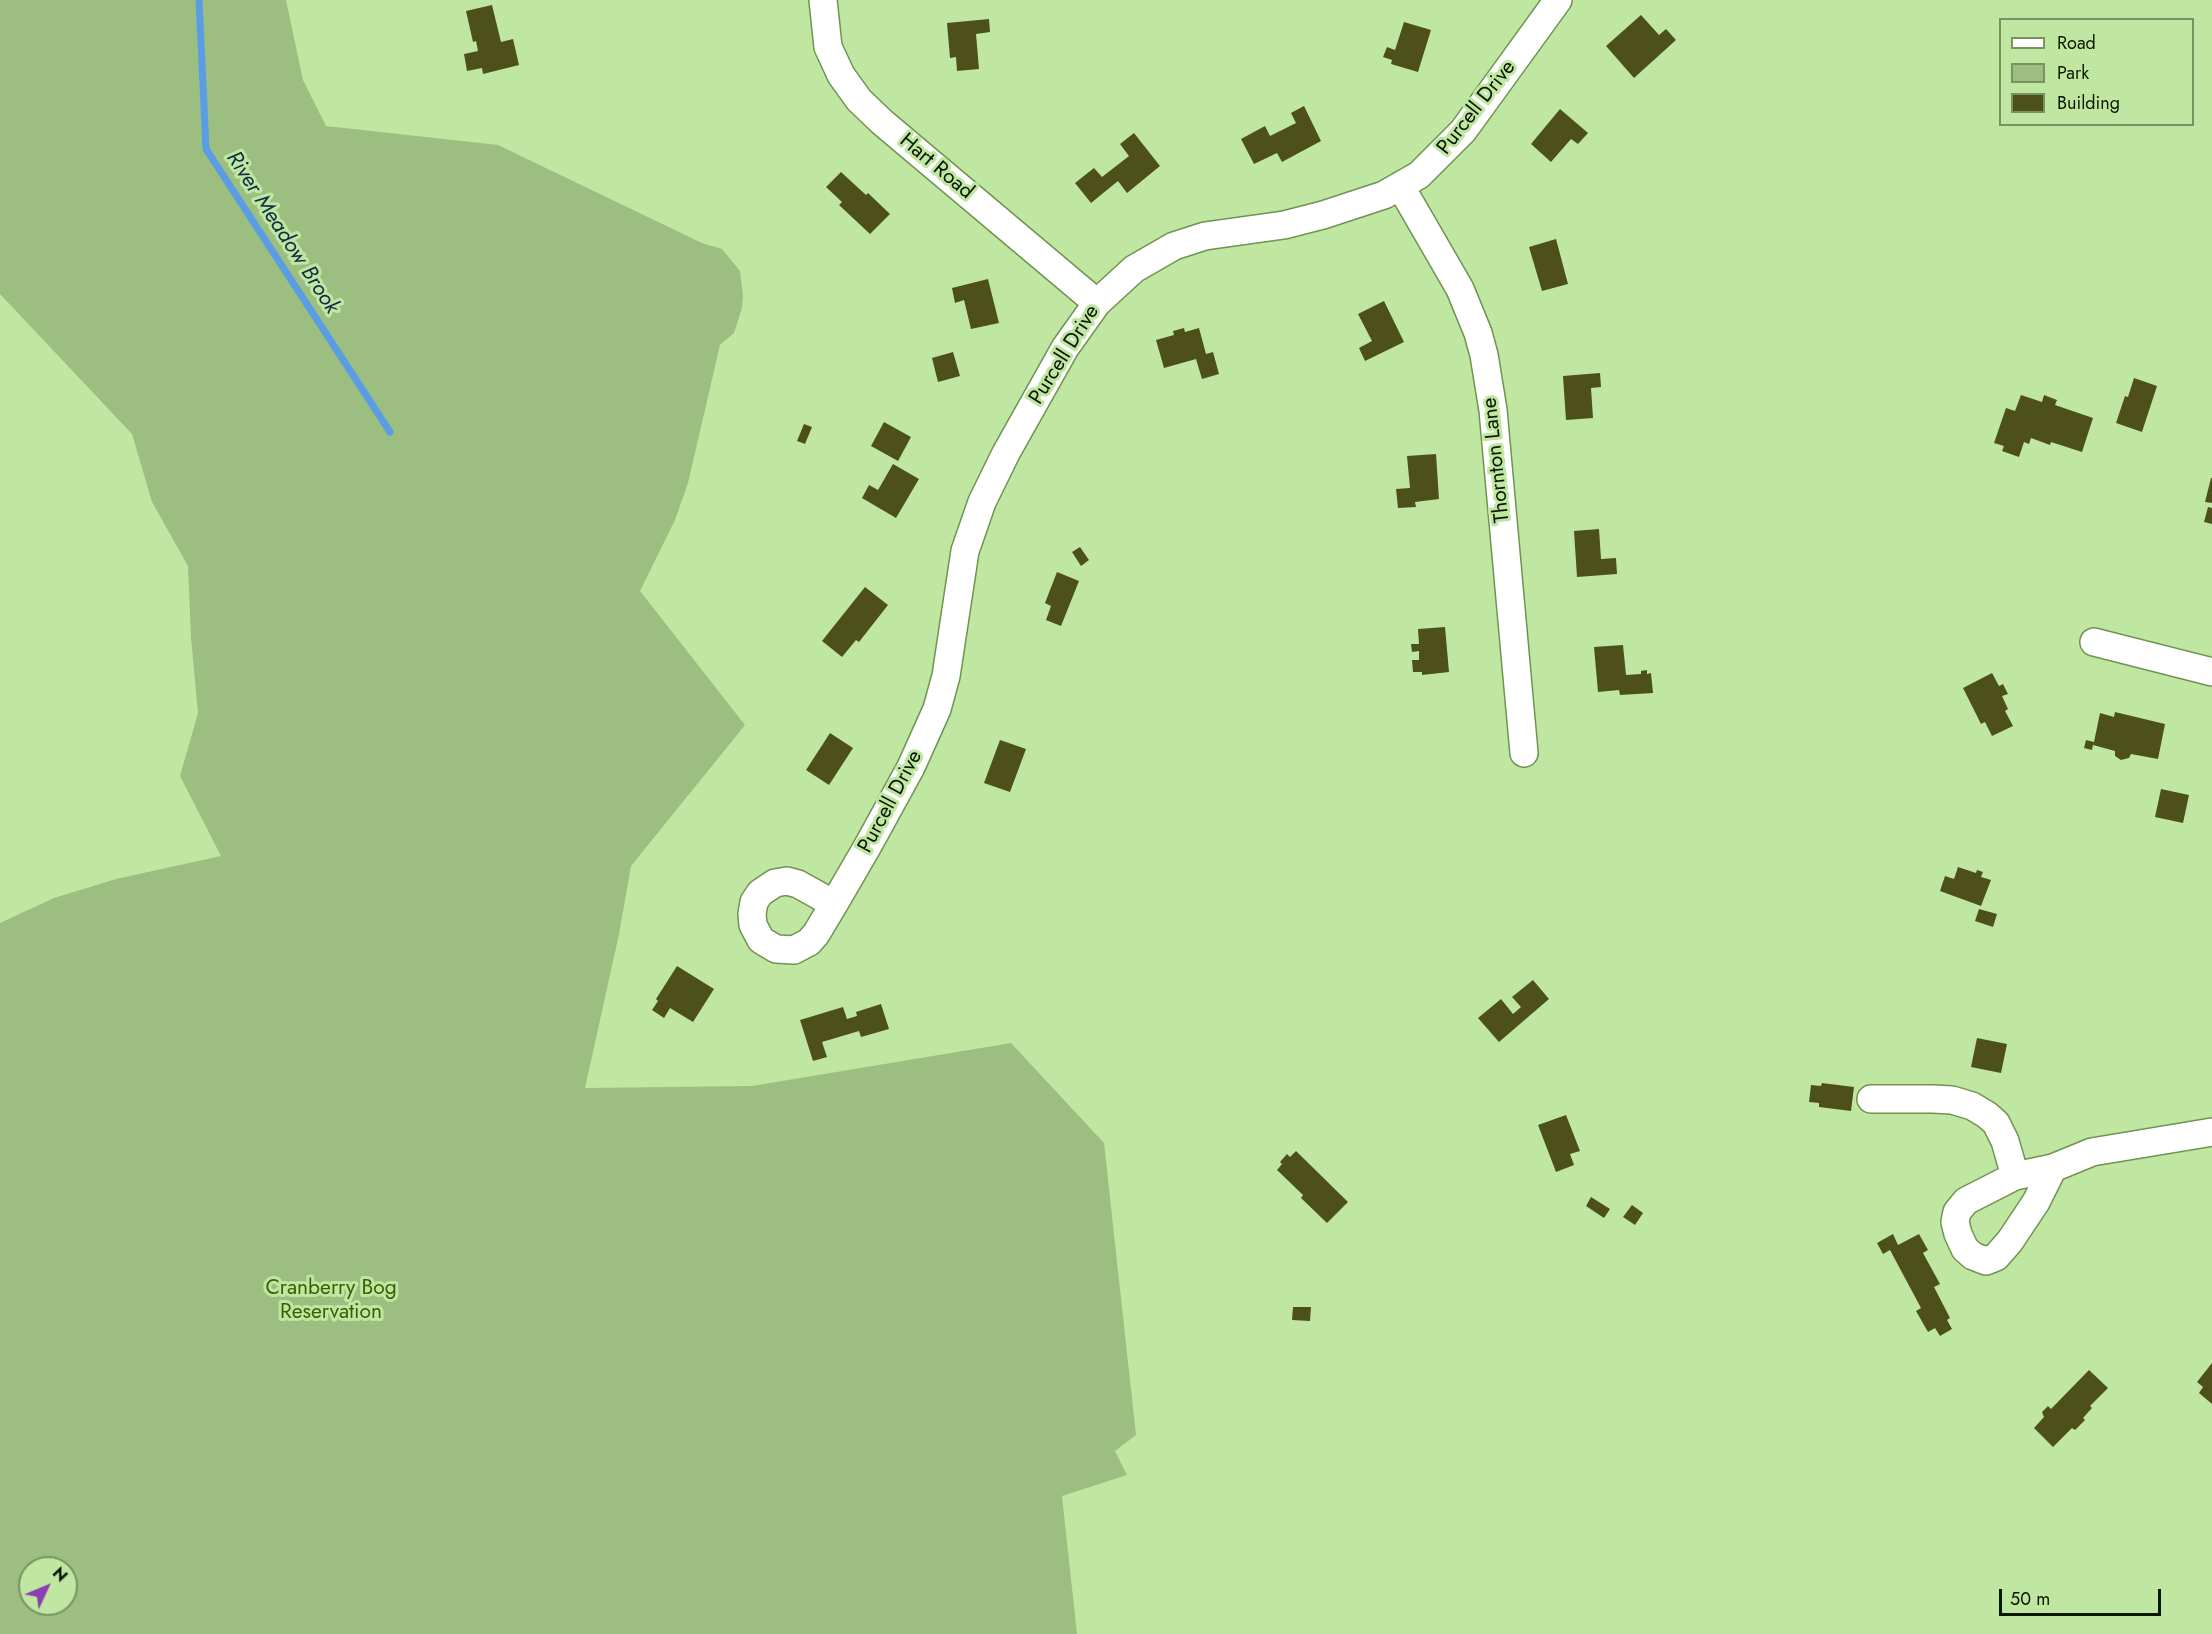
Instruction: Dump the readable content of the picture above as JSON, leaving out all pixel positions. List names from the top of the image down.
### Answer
{
  "streets": {
    "street": ["Purcell Drive", "Hart Road", "Thornton Lane"]
  },
  "crossings": [
    ["Purcell Drive", "Hart Road"],
    ["Purcell Drive", "Thornton Lane"]
  ],
  "water": ["River Meadow Brook"],
  "parks": ["Cranberry Bog Reservation"],
  "legend": ["Road", "Park", "Building"],
  "scale_bar": "50 m",
  "north": "top right"
}
